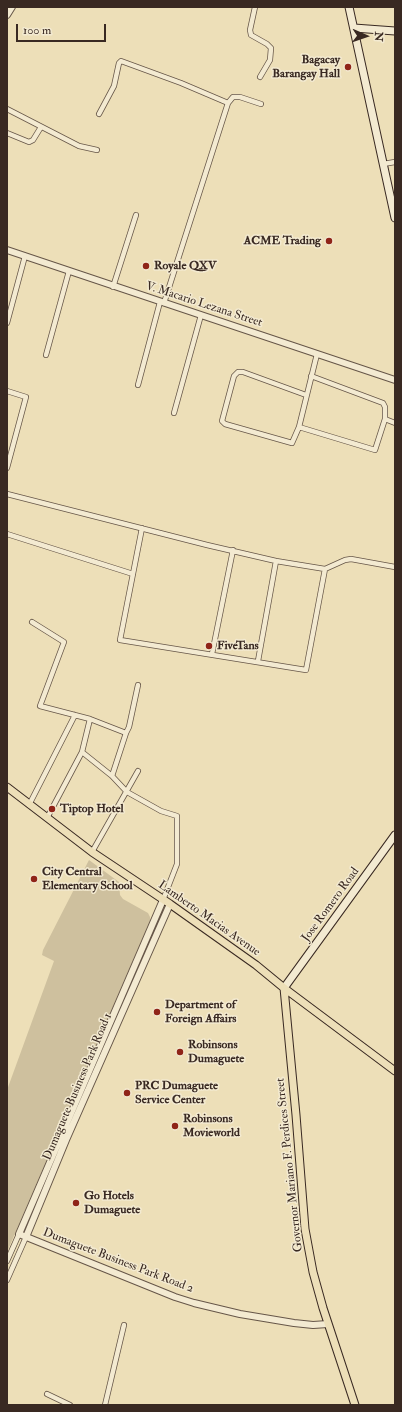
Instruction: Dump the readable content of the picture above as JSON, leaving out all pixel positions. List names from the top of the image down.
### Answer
{
  "streets": {
    "main road": ["Jose Romero Road", "Lamberto Macias Avenue", "Governor Mariano F. Perdices Street"],
    "street": ["V. Macario Lezana Street", "Dumaguete Business Park Road 1", "Dumaguete Business Park Road 2"]
  },
  "crossings": [
    ["Jose Romero Road", "Lamberto Macias Avenue"],
    ["Jose Romero Road", "Governor Mariano F. Perdices Street"],
    ["Lamberto Macias Avenue", "Dumaguete Business Park Road 1"],
    ["Lamberto Macias Avenue", "Governor Mariano F. Perdices Street"],
    ["Dumaguete Business Park Road 1", "Dumaguete Business Park Road 2"],
    ["Governor Mariano F. Perdices Street", "Dumaguete Business Park Road 2"]
  ],
  "places": [
    "Bagacay Barangay Hall",
    "ACME Trading",
    "Royale QXV",
    "FiveTans",
    "Tiptop Hotel",
    "City Central Elementary School",
    "Department of Foreign Affairs",
    "Robinsons Dumaguete",
    "PRC Dumaguete Service Center",
    "Robinsons Movieworld",
    "Go Hotels Dumaguete"
  ],
  "scale_bar": "100 m",
  "north": "right"
}
